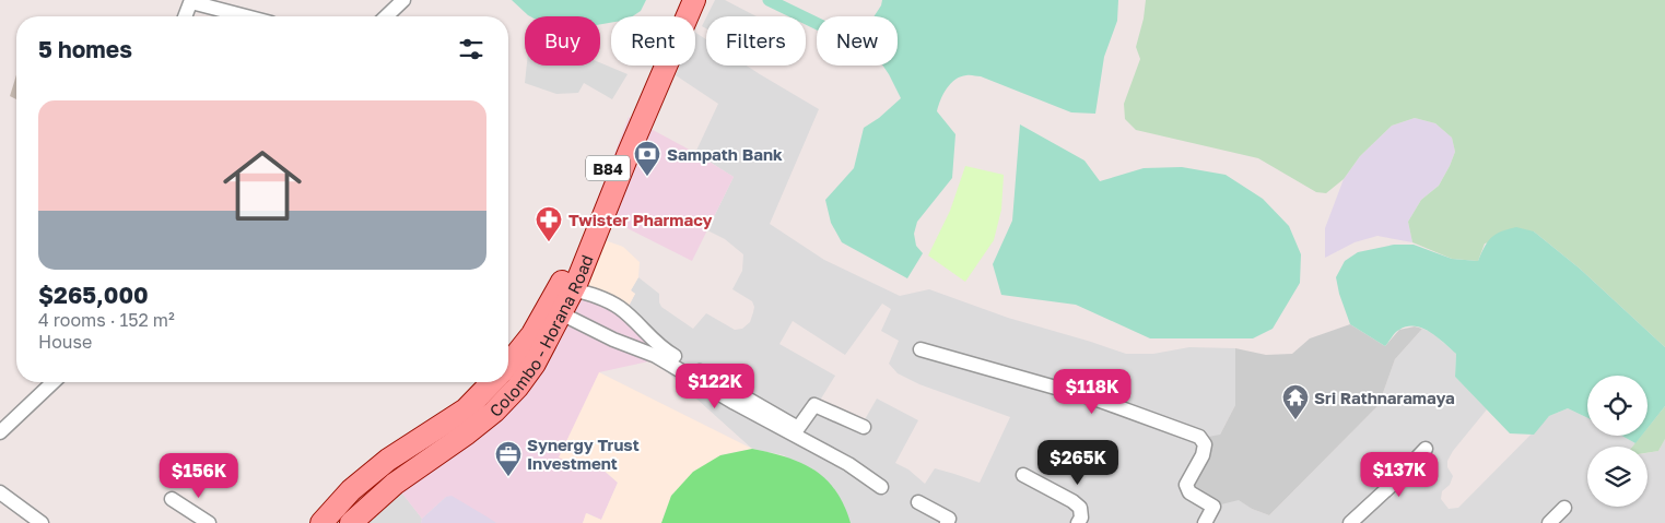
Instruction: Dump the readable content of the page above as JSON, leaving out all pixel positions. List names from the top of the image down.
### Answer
{
  "streets": {
    "main road": ["B84", "Colombo - Horana Road"]
  },
  "places": {
    "bank": ["Sampath Bank"],
    "pharmacy": ["Twister Pharmacy"],
    "temple": ["Sri Rathnaramaya"],
    "office": ["Synergy Trust Investment"]
  },
  "page": {
    "chip": [
      "Buy",
      "Rent",
      "Filters",
      "New"
    ],
    "heading": "5 homes",
    "list": [
      {
        "name": "$265,000",
        "note": "4 rooms · 152 m² · House"
      }
    ],
    "price": [
      "$122K",
      "$118K",
      "$265K",
      "$137K",
      "$156K"
    ]
  }
}
